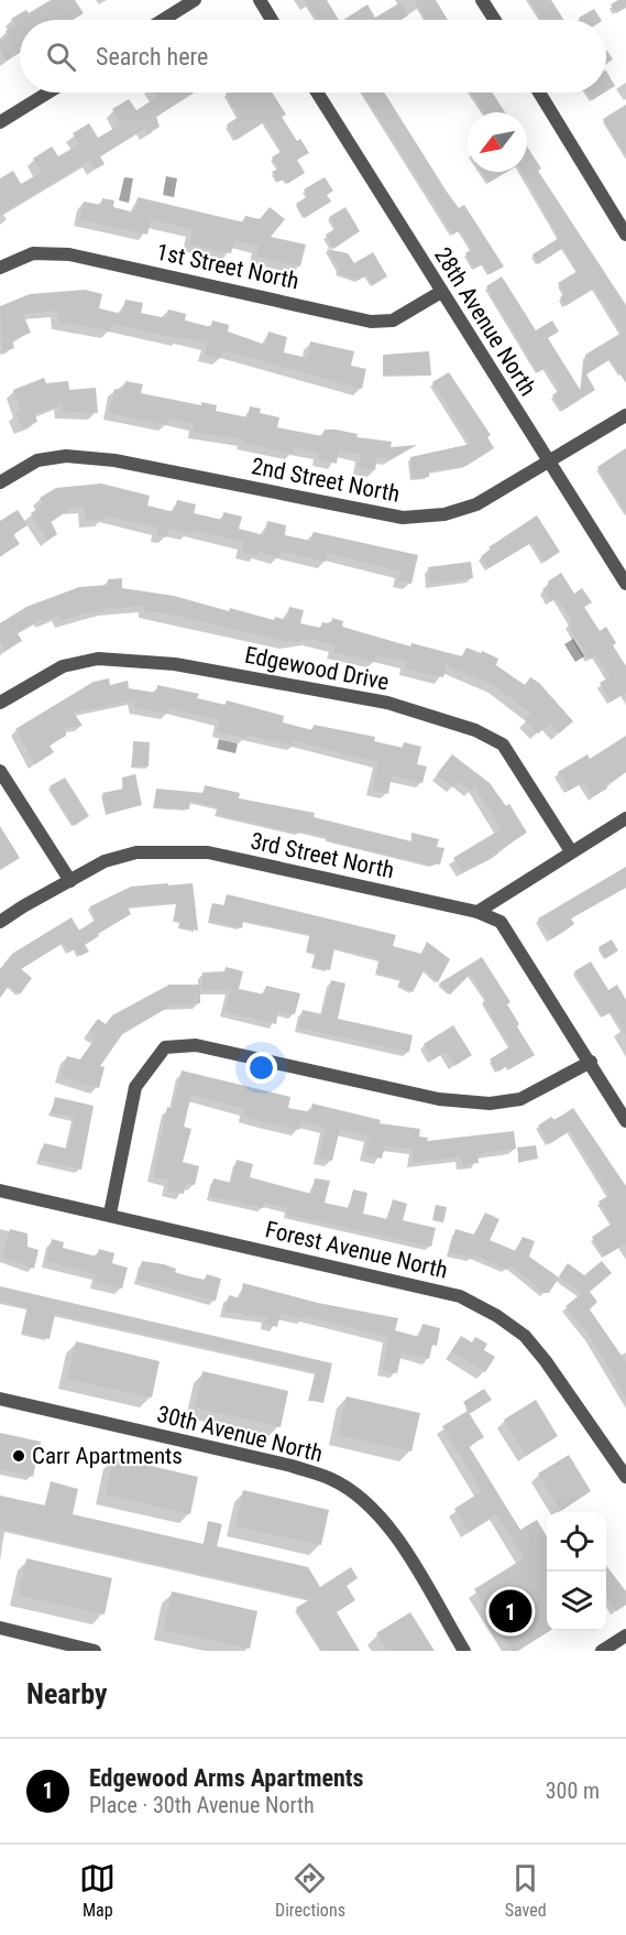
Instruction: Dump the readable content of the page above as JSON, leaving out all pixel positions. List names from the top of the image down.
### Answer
{
  "streets": {
    "street": [
      "1st Street North",
      "28th Avenue North",
      "2nd Street North",
      "Edgewood Drive",
      "3rd Street North",
      "Forest Avenue North",
      "30th Avenue North"
    ]
  },
  "crossings": [
    ["1st Street North", "28th Avenue North"],
    ["28th Avenue North", "2nd Street North"]
  ],
  "places": ["Carr Apartments"],
  "north": "bottom left",
  "page": {
    "search": "Search here",
    "pins": "1",
    "heading": "Nearby",
    "list": [
      {
        "mark": "1",
        "name": "Edgewood Arms Apartments",
        "note": "Place · 30th Avenue North",
        "value": "300 m"
      }
    ],
    "nav": ["Map", "Directions", "Saved"]
  }
}
